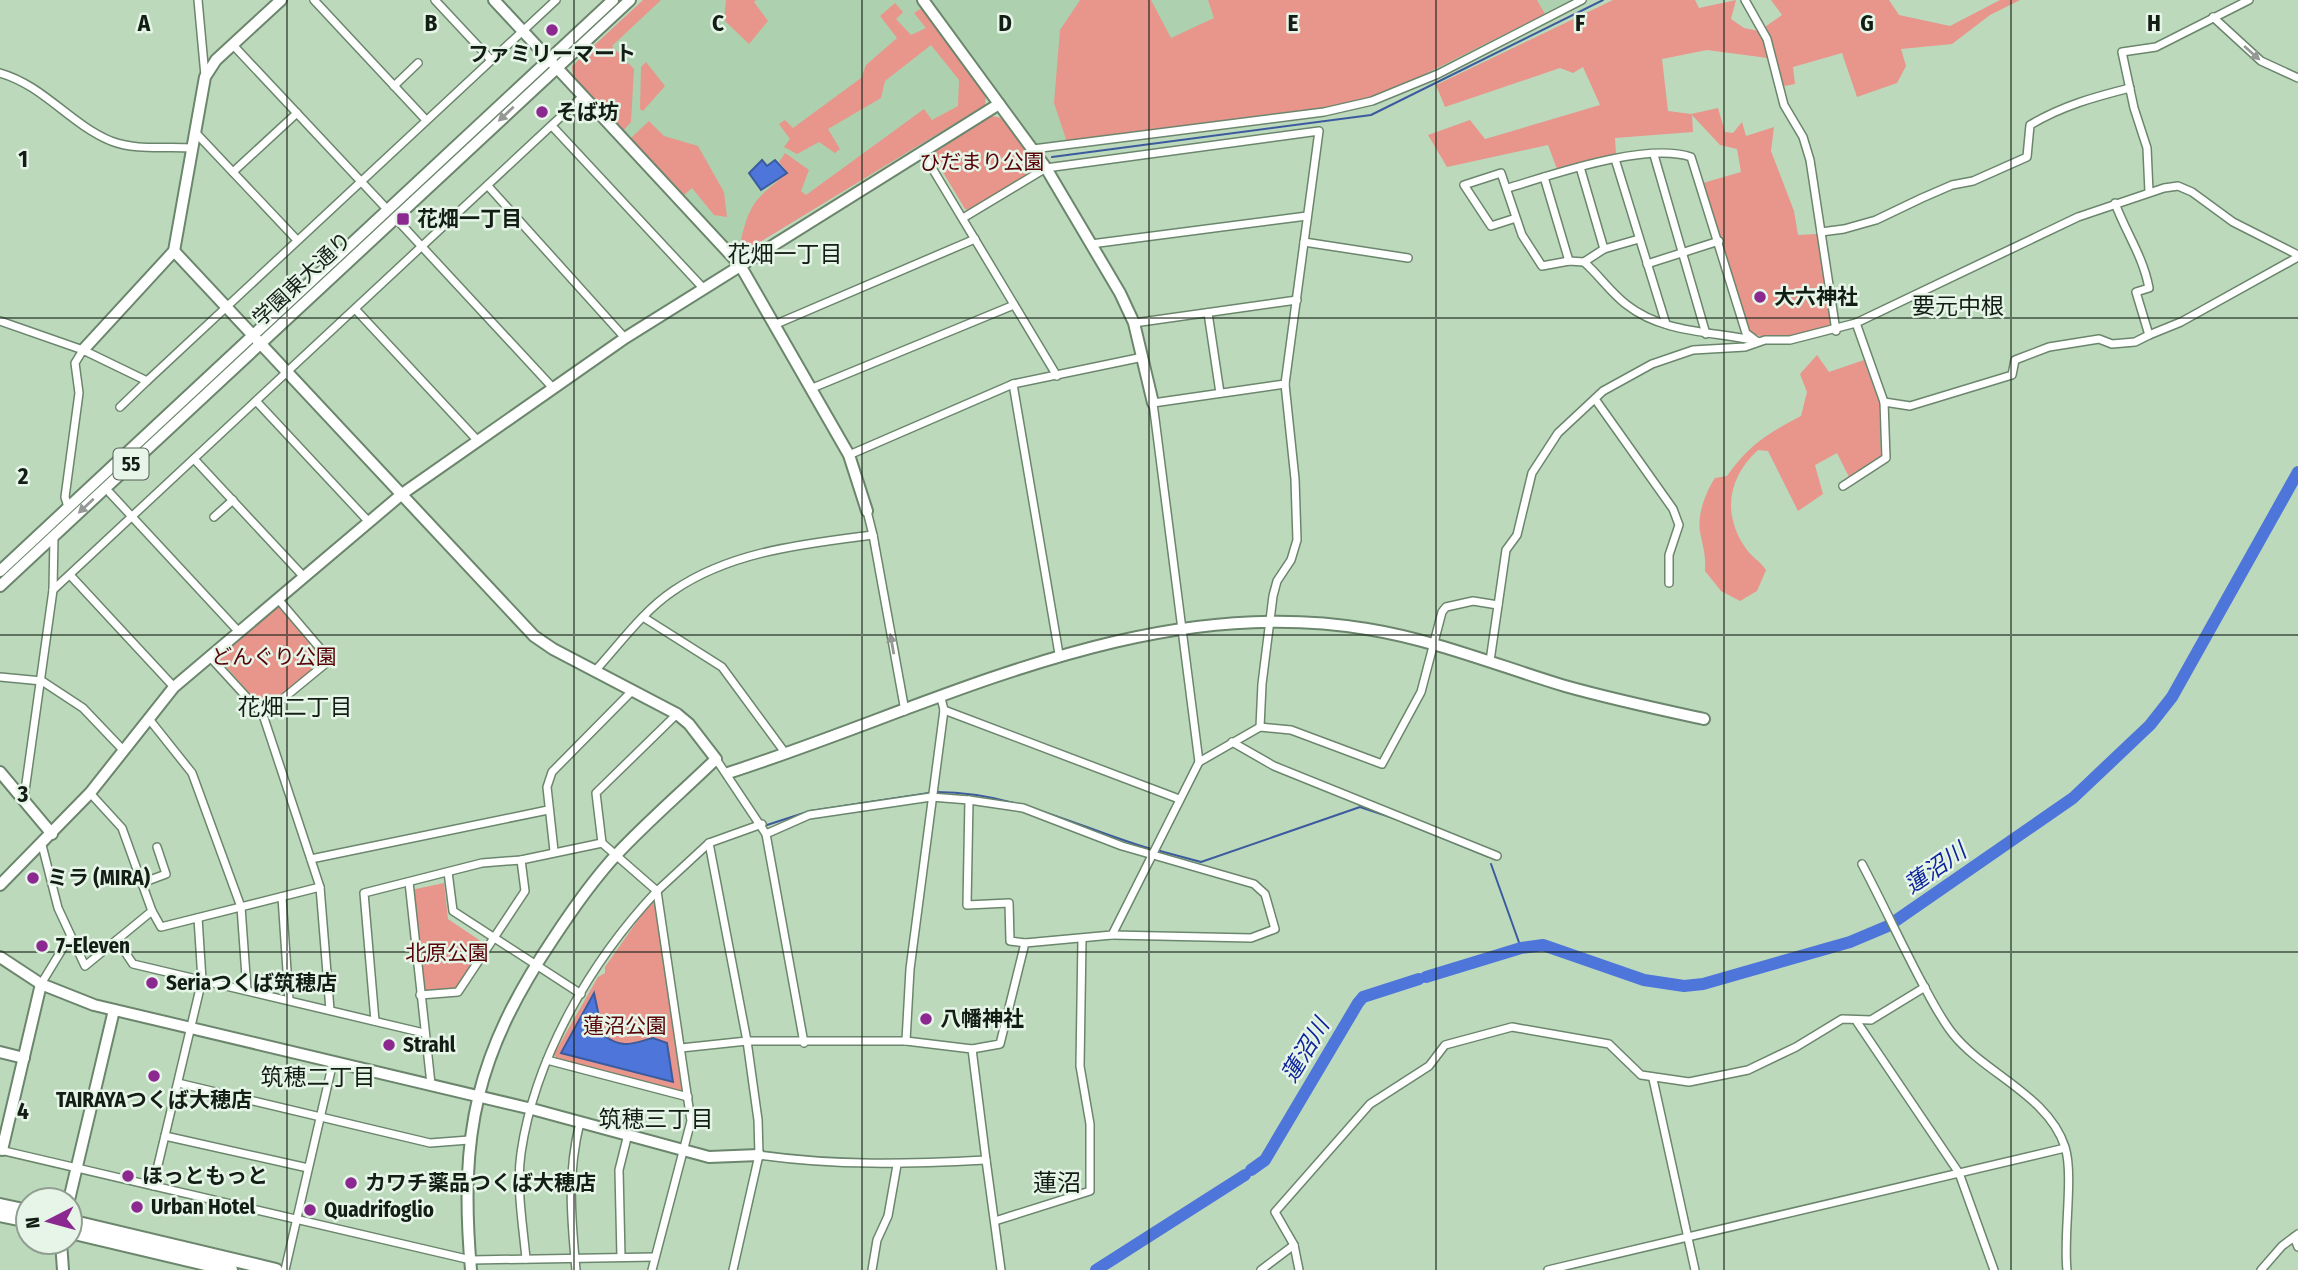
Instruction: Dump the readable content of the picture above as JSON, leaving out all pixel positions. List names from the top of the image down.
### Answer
{
  "streets": {
    "street": ["学園東大通り", "55"]
  },
  "districts": [
    "花畑一丁目",
    "要元中根",
    "花畑二丁目",
    "筑穂二丁目",
    "筑穂三丁目",
    "蓮沼"
  ],
  "water": ["蓮沼川"],
  "parks": [
    "ひだまり公園",
    "どんぐり公園",
    "北原公園",
    "蓮沼公園"
  ],
  "places": {
    "other": [
      "ファミリーマート",
      "そば坊",
      "大六神社",
      "ミラ (MIRA)",
      "7-Eleven",
      "Seriaつくば筑穂店",
      "八幡神社",
      "Strahl",
      "TAIRAYAつくば大穂店",
      "ほっともっと",
      "カワチ薬品つくば大穂店",
      "Urban Hotel",
      "Quadrifoglio"
    ],
    "transit": ["花畑一丁目"]
  },
  "north": "left",
  "grid": {
    "columns": [
      "A",
      "B",
      "C",
      "D",
      "E",
      "F",
      "G",
      "H"
    ],
    "rows": [
      "1",
      "2",
      "3",
      "4"
    ]
  }
}
